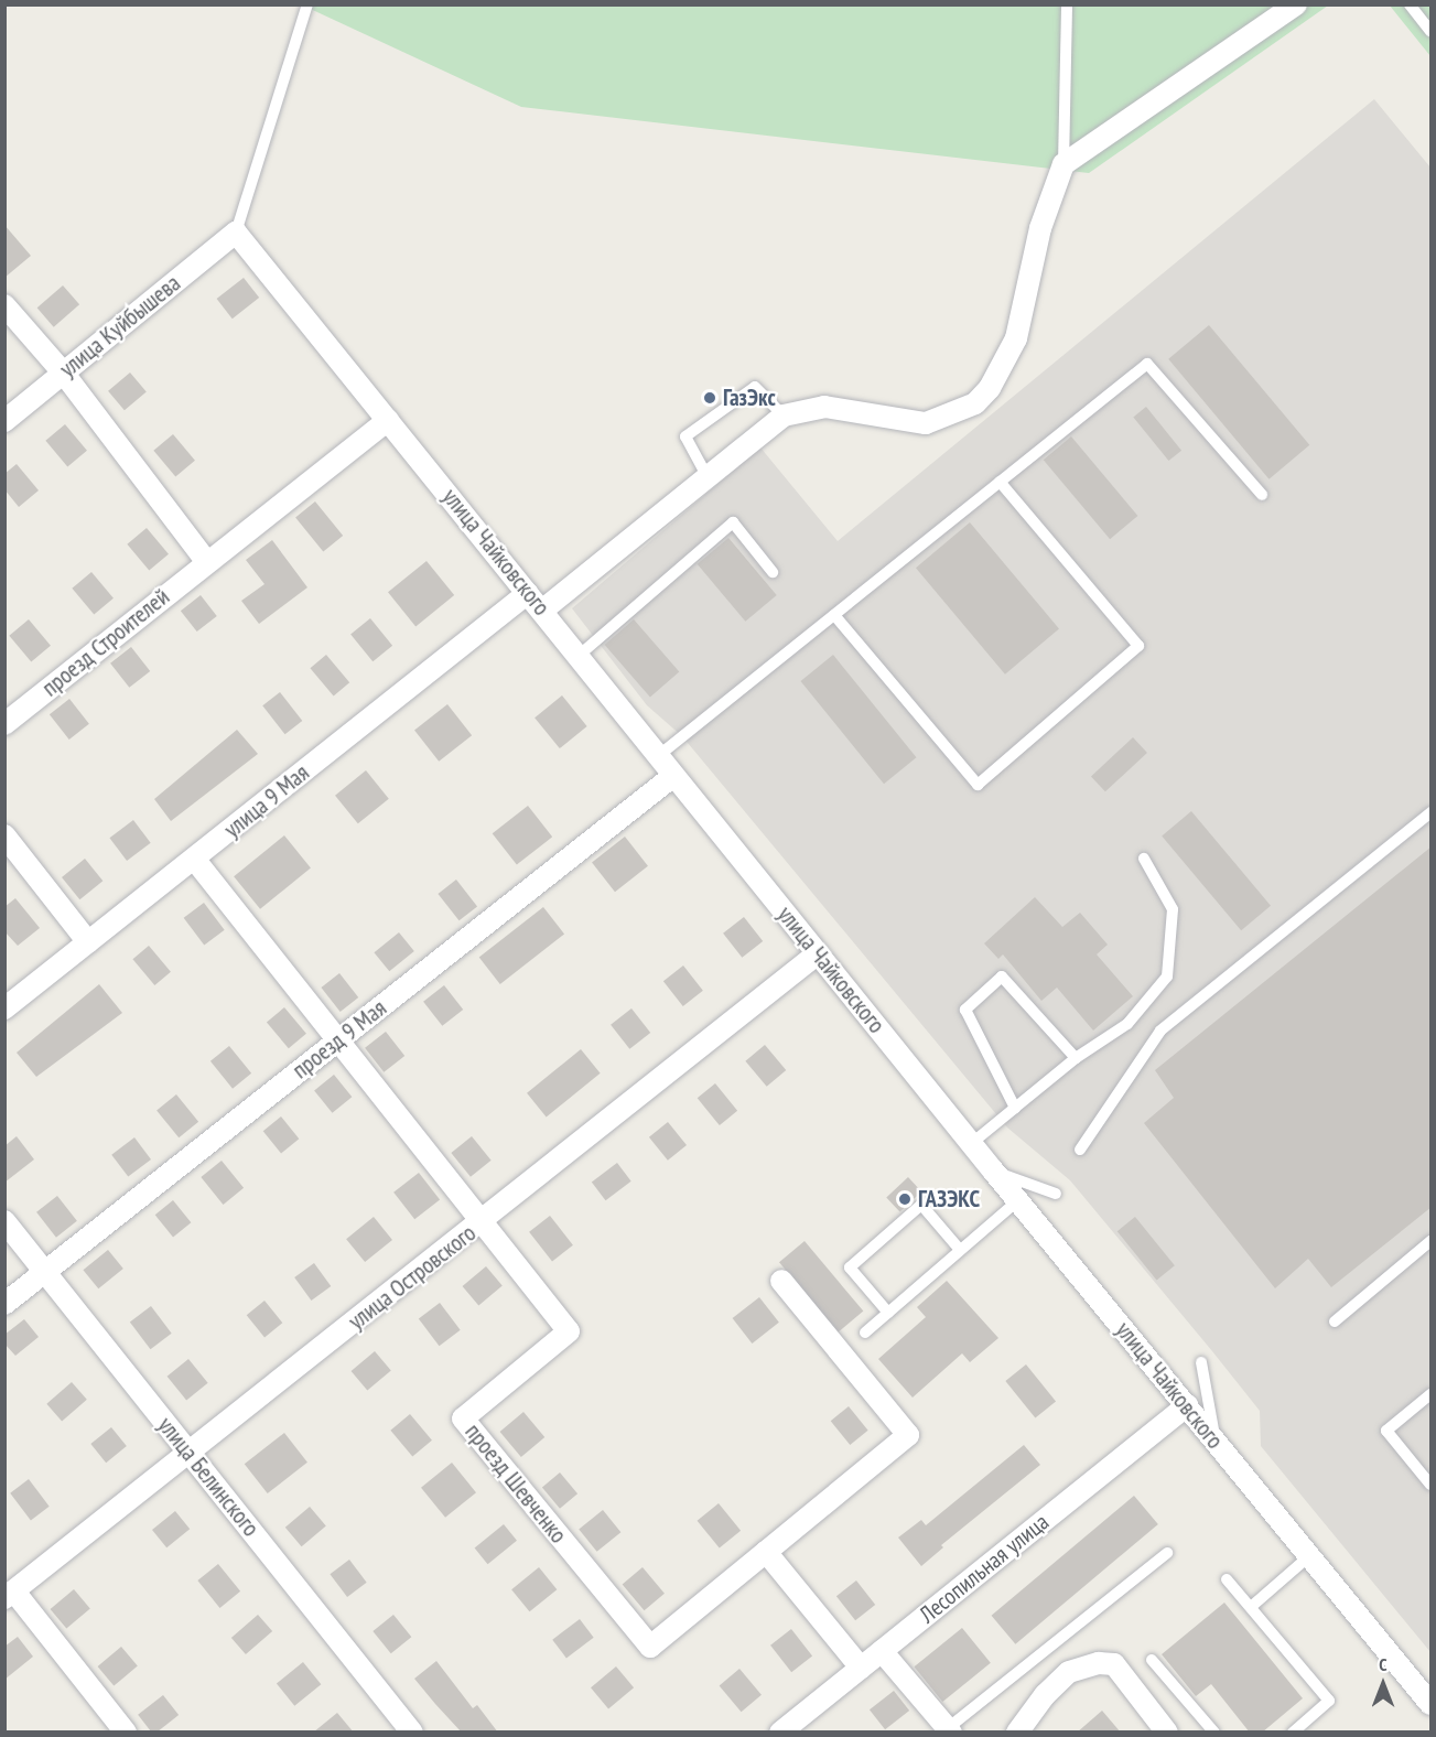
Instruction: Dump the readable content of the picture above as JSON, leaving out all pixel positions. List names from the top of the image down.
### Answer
{
  "streets": {
    "street": [
      "улица Куйбышева",
      "улица Чайковского",
      "проезд Строителей",
      "улица 9 Мая",
      "проезд 9 Мая",
      "улица Островского",
      "улица Белинского",
      "проезд Шевченко",
      "Лесопильная улица"
    ]
  },
  "crossings": [
    ["улица Куйбышева", "улица Чайковского"],
    ["улица Чайковского", "проезд Строителей"],
    ["улица Чайковского", "улица 9 Мая"],
    ["улица Чайковского", "проезд 9 Мая"],
    ["улица Чайковского", "улица Островского"],
    ["улица Чайковского", "Лесопильная улица"],
    ["проезд 9 Мая", "улица Белинского"],
    ["улица Островского", "улица Белинского"],
    ["улица Островского", "проезд Шевченко"]
  ],
  "places": ["ГазЭкс", "ГАЗЭКС"],
  "north": "top"
}
